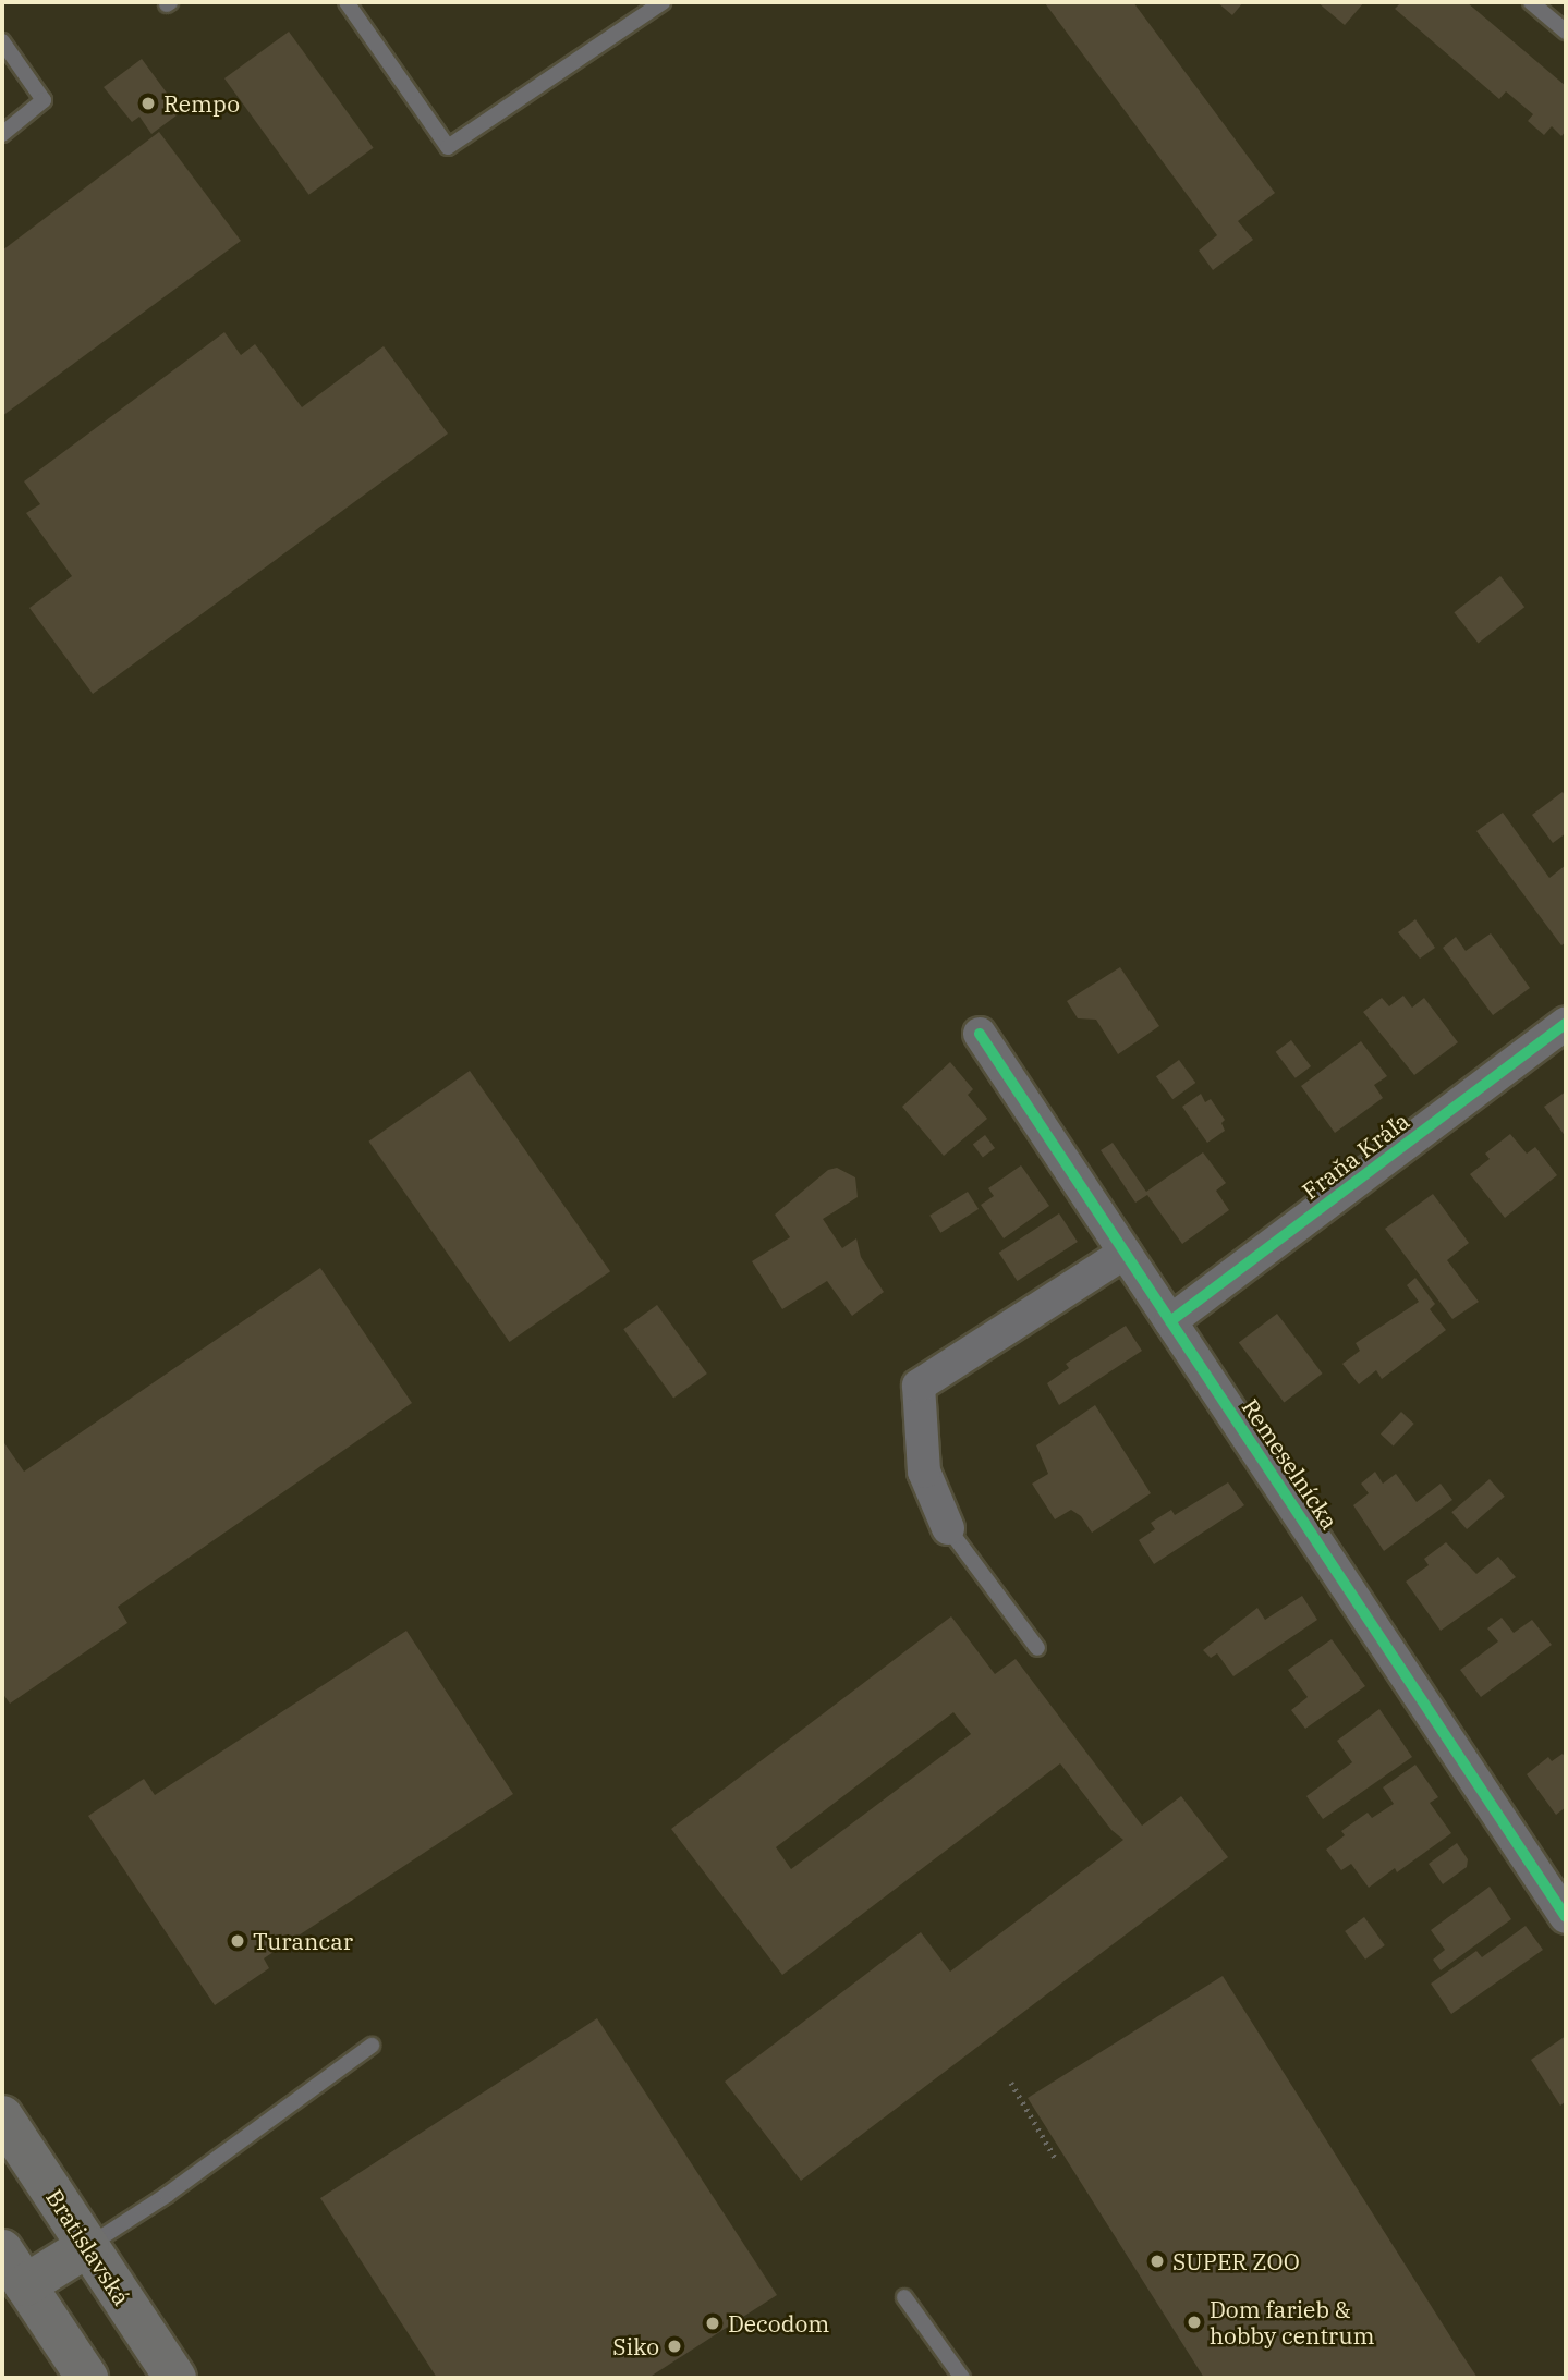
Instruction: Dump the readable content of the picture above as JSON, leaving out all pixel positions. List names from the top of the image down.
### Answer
{
  "streets": {
    "main road": ["Bratislavská"],
    "street": ["Fraňa Kráľa", "Remeselnícka"]
  },
  "crossings": [
    ["Fraňa Kráľa", "Remeselnícka"]
  ],
  "places": [
    "Rempo",
    "Turancar",
    "SUPER ZOO",
    "Dom farieb & hobby centrum",
    "Decodom",
    "Siko"
  ]
}
